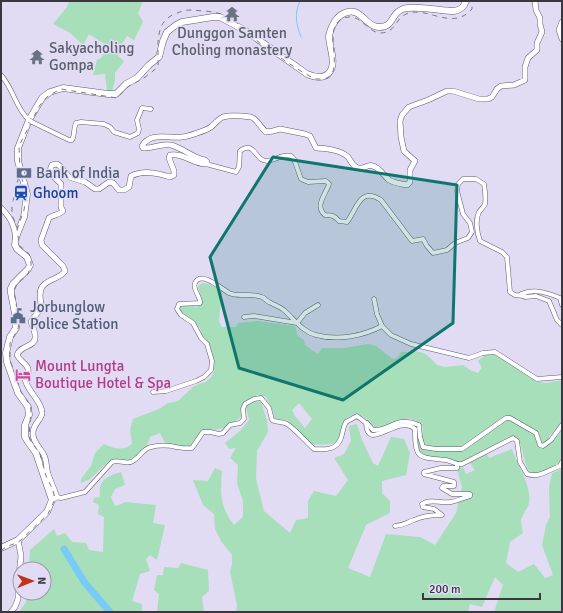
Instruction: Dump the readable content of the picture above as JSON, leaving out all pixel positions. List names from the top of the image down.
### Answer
{
  "places": {
    "temple": ["Dunggon Samten Choling monastery", "Sakyacholing Gompa"],
    "bank": ["Bank of India"],
    "station": ["Ghoom"],
    "public building": ["Jorbunglow Police Station"],
    "hotel": ["Mount Lungta Boutique Hotel & Spa"]
  },
  "scale_bar": "200 m",
  "north": "right"
}
